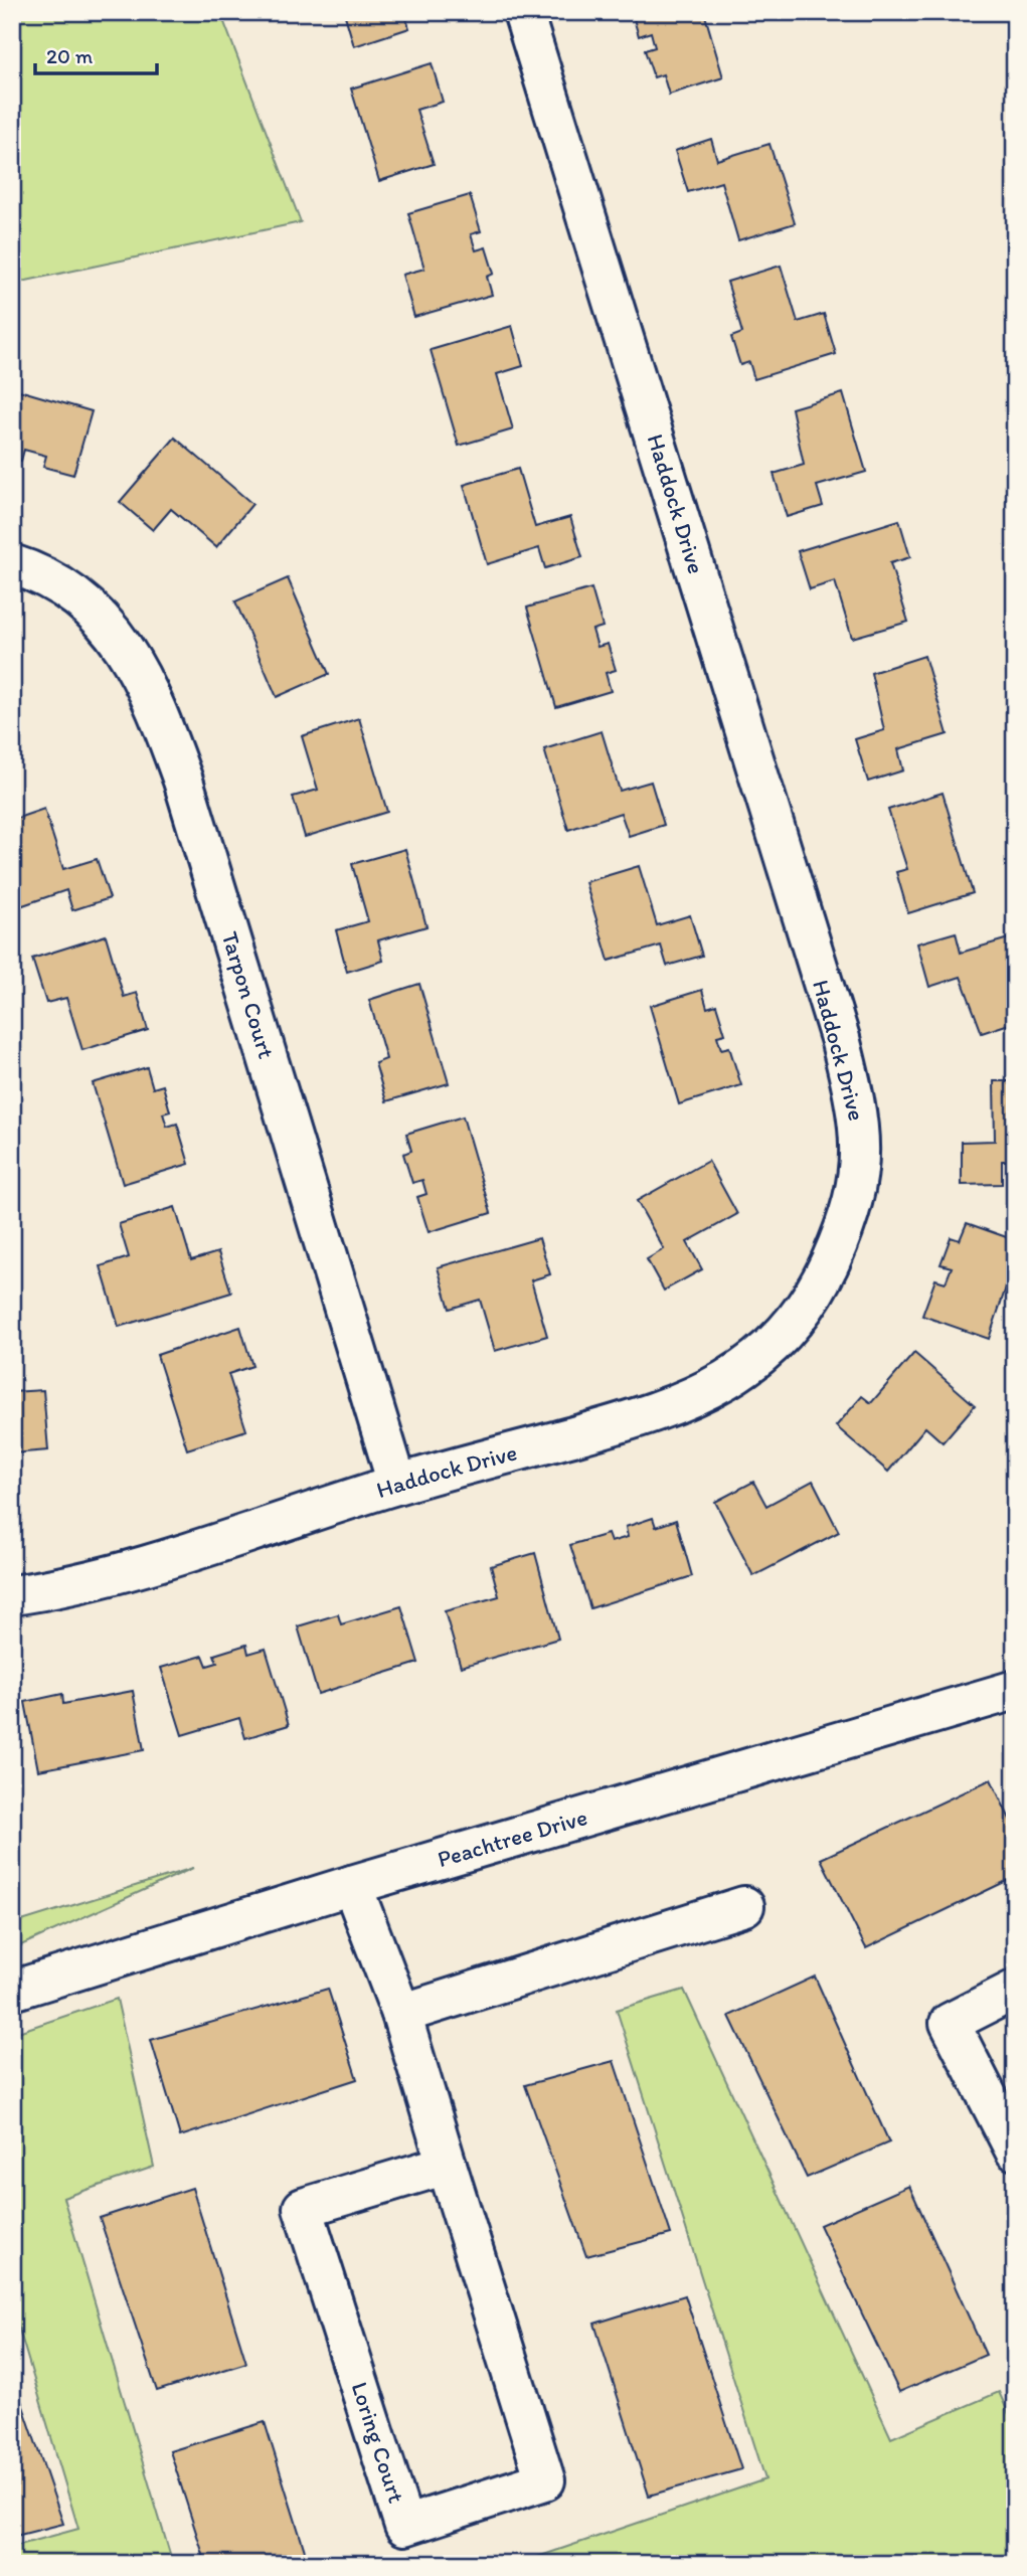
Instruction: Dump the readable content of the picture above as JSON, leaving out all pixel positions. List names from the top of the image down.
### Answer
{
  "streets": {
    "street": [
      "Haddock Drive",
      "Tarpon Court",
      "Peachtree Drive",
      "Loring Court"
    ]
  },
  "crossings": [
    ["Haddock Drive", "Tarpon Court"],
    ["Peachtree Drive", "Loring Court"]
  ],
  "scale_bar": "20 m"
}
